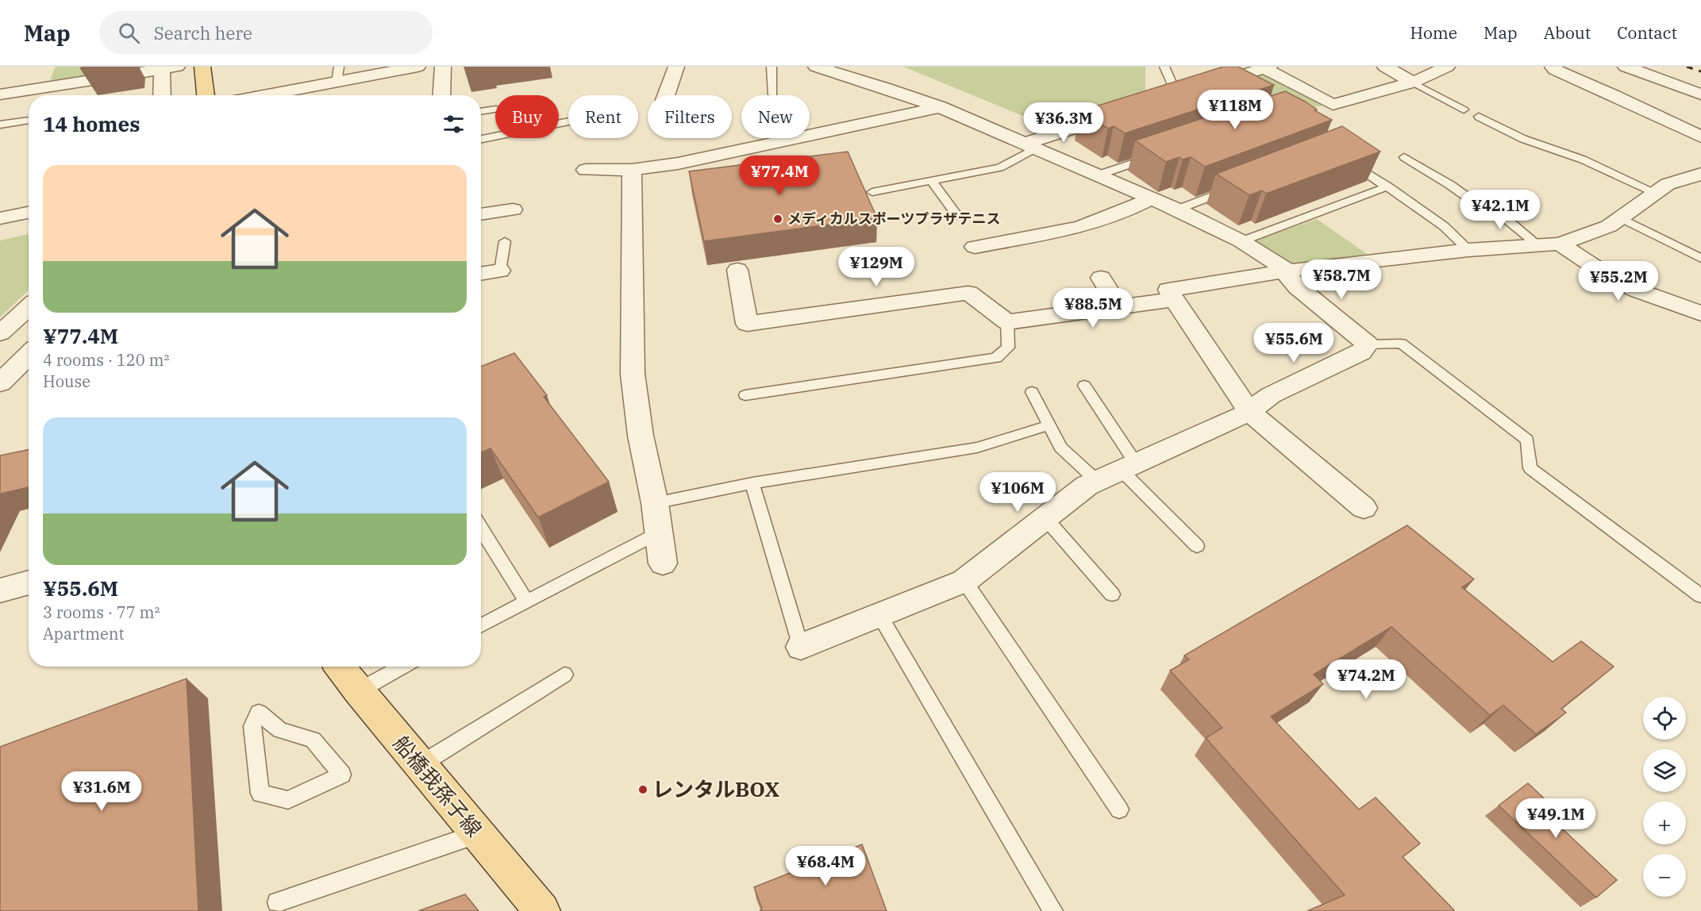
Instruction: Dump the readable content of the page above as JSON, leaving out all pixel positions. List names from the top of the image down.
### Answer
{
  "streets": {
    "main road": ["船橋我孫子線"]
  },
  "places": ["メディカルスポーツプラザテニス", "レンタルBOX"],
  "page": {
    "header": "Map",
    "search": "Search here",
    "nav": [
      "Home",
      "Map",
      "About",
      "Contact"
    ],
    "price": [
      "¥118M",
      "¥36.3M",
      "¥77.4M",
      "¥42.1M",
      "¥129M",
      "¥58.7M",
      "¥55.2M",
      "¥88.5M",
      "¥55.6M",
      "¥106M",
      "¥74.2M",
      "¥31.6M",
      "¥49.1M",
      "¥68.4M"
    ],
    "chip": [
      "Buy",
      "Rent",
      "Filters",
      "New"
    ],
    "heading": "14 homes",
    "list": [
      {
        "name": "¥77.4M",
        "note": "4 rooms · 120 m² · House"
      },
      {
        "name": "¥55.6M",
        "note": "3 rooms · 77 m² · Apartment"
      }
    ],
    "map_buttons": ["+", "−"]
  }
}
